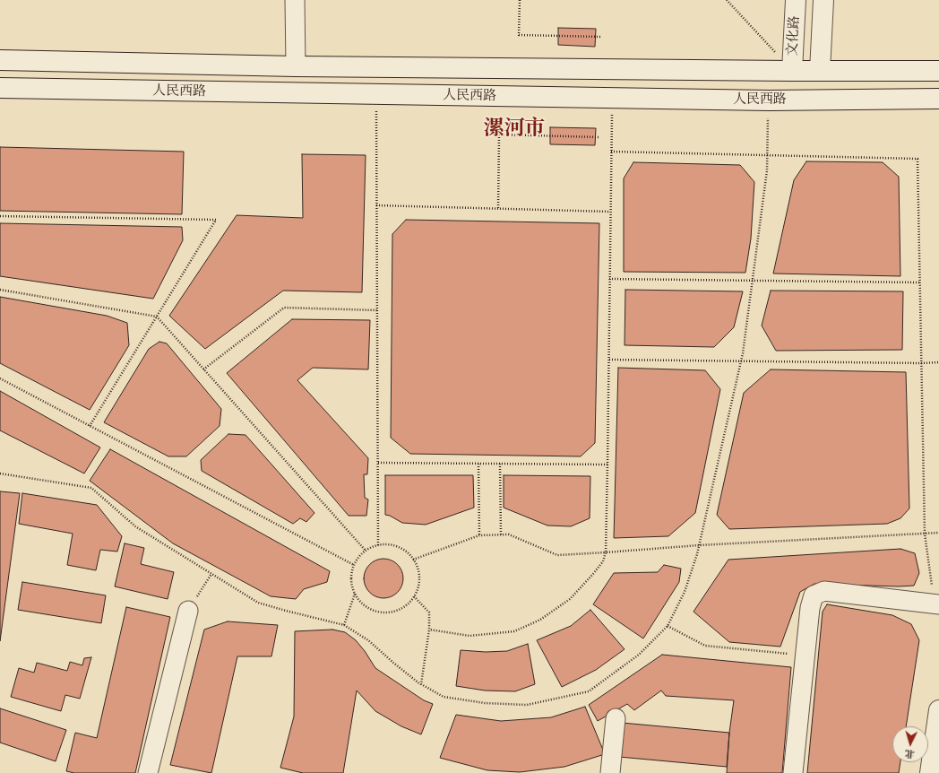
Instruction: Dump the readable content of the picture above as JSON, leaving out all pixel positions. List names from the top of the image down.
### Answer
{
  "streets": {
    "main road": ["文化路", "人民西路"]
  },
  "crossings": [
    ["文化路", "人民西路"]
  ],
  "districts": ["漯河市"],
  "north": "bottom"
}
